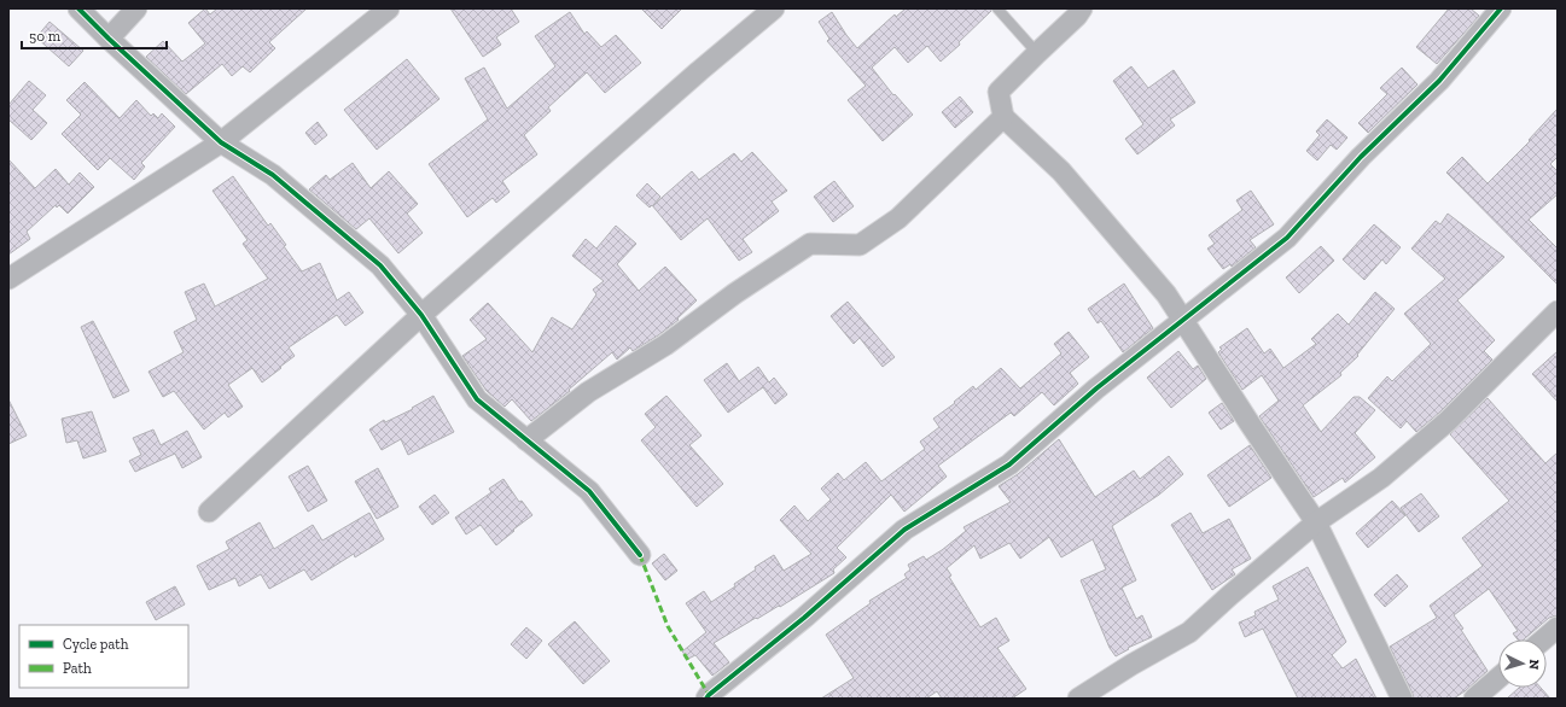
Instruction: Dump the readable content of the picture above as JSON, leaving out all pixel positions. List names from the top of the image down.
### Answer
{
  "legend": ["Cycle path", "Path"],
  "scale_bar": "50 m",
  "north": "right"
}
